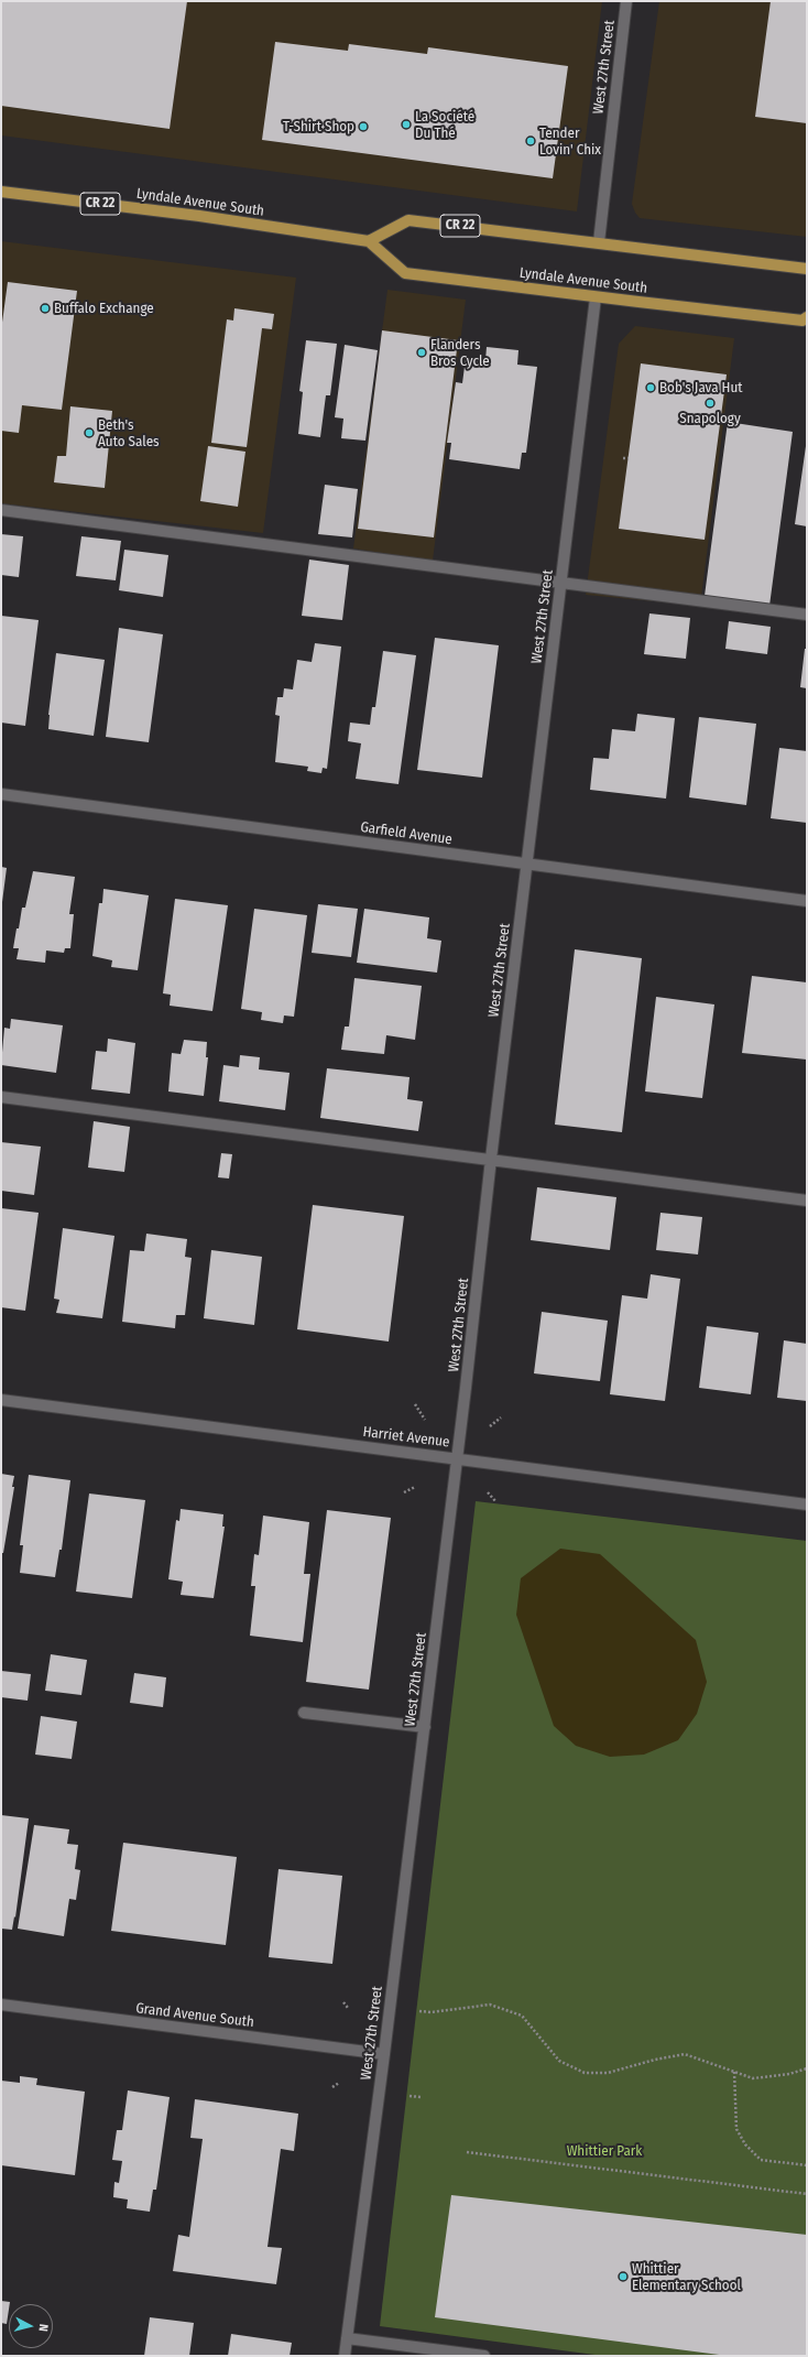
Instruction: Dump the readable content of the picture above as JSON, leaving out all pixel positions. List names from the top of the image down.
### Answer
{
  "streets": {
    "main road": ["Lyndale Avenue South", "CR 22"],
    "street": [
      "West 27th Street",
      "Garfield Avenue",
      "Harriet Avenue",
      "Grand Avenue South"
    ]
  },
  "crossings": [
    ["West 27th Street", "Lyndale Avenue South"],
    ["West 27th Street", "CR 22"],
    ["West 27th Street", "Garfield Avenue"],
    ["West 27th Street", "Harriet Avenue"],
    ["West 27th Street", "Grand Avenue South"],
    ["Lyndale Avenue South", "CR 22"]
  ],
  "parks": ["Whittier Park"],
  "places": [
    "La Société Du Thé",
    "T-Shirt Shop",
    "Tender Lovin' Chix",
    "Buffalo Exchange",
    "Flanders Bros Cycle",
    "Bob's Java Hut",
    "Snapology",
    "Beth's Auto Sales",
    "Whittier Elementary School"
  ],
  "north": "right"
}
